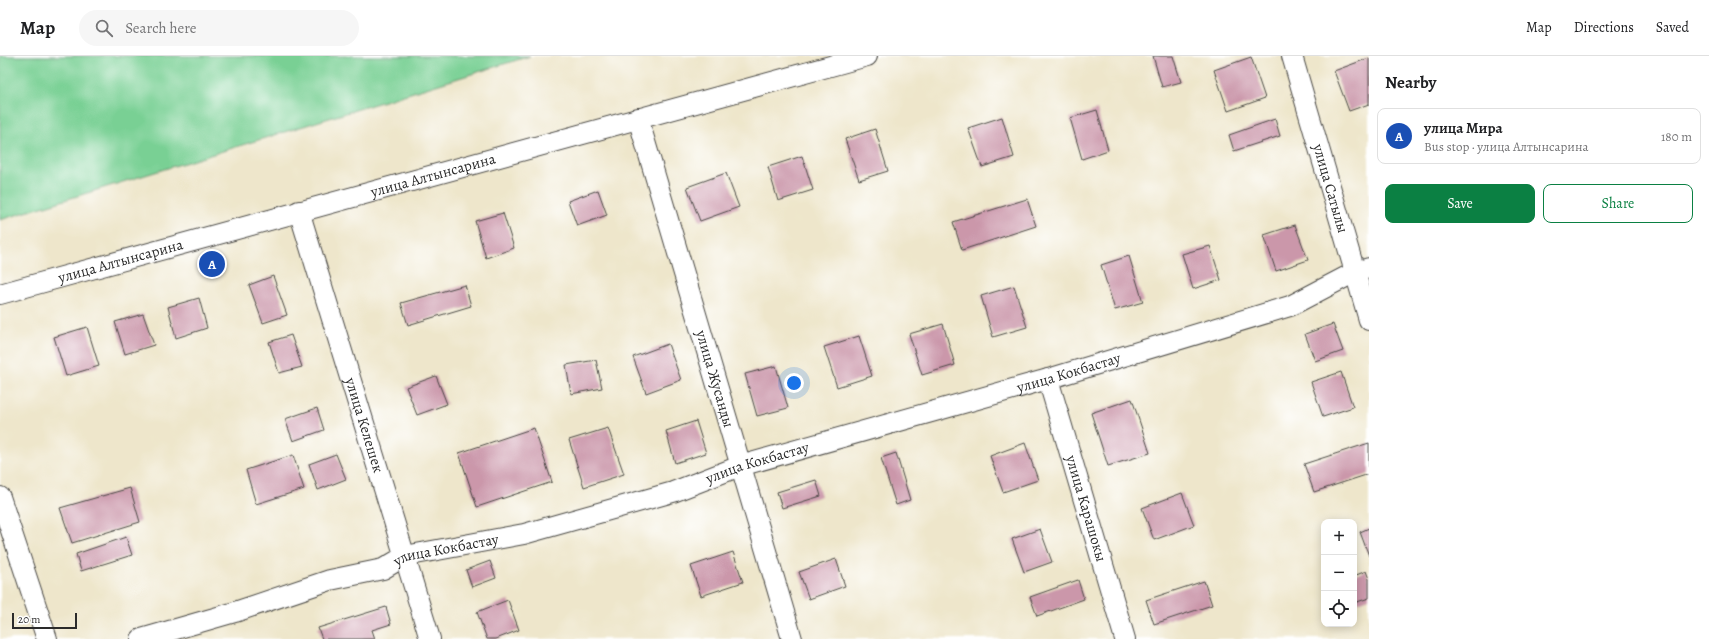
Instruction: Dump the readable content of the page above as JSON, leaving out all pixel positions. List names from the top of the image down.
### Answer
{
  "streets": {
    "street": [
      "улица Алтынсарина",
      "улица Сатылы",
      "улица Кокбастау",
      "улица Жусанды",
      "улица Келешек",
      "улица Карашокы"
    ]
  },
  "crossings": [
    ["улица Алтынсарина", "улица Жусанды"],
    ["улица Алтынсарина", "улица Келешек"],
    ["улица Сатылы", "улица Кокбастау"],
    ["улица Кокбастау", "улица Жусанды"],
    ["улица Кокбастау", "улица Келешек"],
    ["улица Кокбастау", "улица Карашокы"]
  ],
  "scale_bar": "20 m",
  "page": {
    "header": "Map",
    "search": "Search here",
    "nav": ["Map", "Directions", "Saved"],
    "heading": "Nearby",
    "list": [
      {
        "mark": "A",
        "name": "улица Мира",
        "note": "Bus stop · улица Алтынсарина",
        "value": "180 m"
      }
    ],
    "buttons": ["Save", "Share"],
    "pins": "A",
    "map_buttons": ["+", "−"],
    "scale": "20 m"
  }
}
